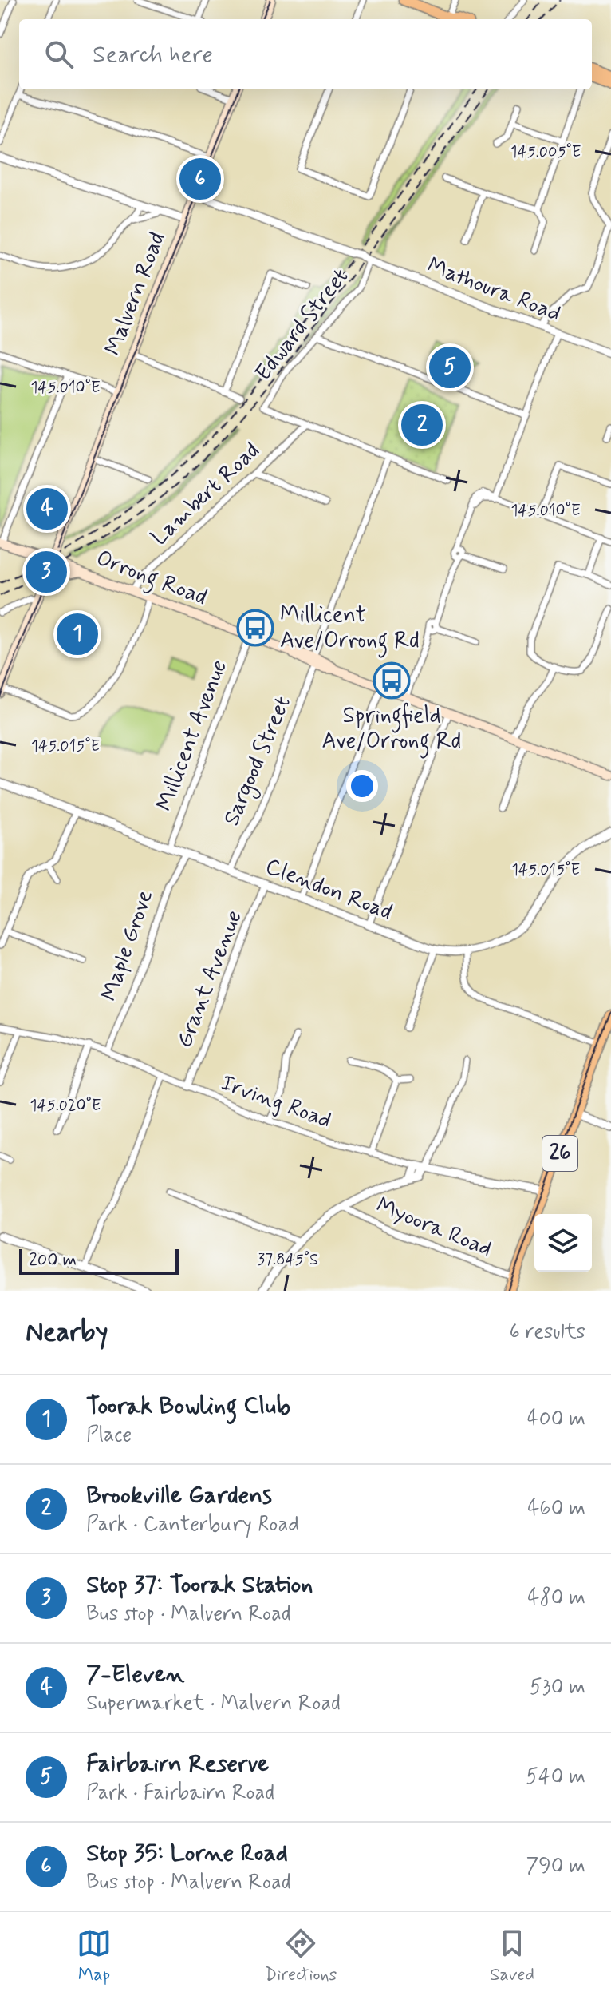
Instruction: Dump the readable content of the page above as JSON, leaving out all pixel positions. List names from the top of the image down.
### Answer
{
  "streets": {
    "main road": ["Malvern Road", "Orrong Road", "26"],
    "street": [
      "Mathoura Road",
      "Edward Street",
      "Lambert Road",
      "Millicent Avenue",
      "Sargood Street",
      "Clendon Road",
      "Maple Grove",
      "Grant Avenue",
      "Irving Road",
      "Myoora Road"
    ]
  },
  "crossings": [
    ["Mathoura Road", "Malvern Road"],
    ["Mathoura Road", "Edward Street"],
    ["Malvern Road", "Orrong Road"],
    ["Edward Street", "Lambert Road"],
    ["Lambert Road", "Orrong Road"],
    ["Orrong Road", "Millicent Avenue"],
    ["Orrong Road", "Sargood Street"],
    ["Millicent Avenue", "Clendon Road"],
    ["Sargood Street", "Clendon Road"],
    ["Clendon Road", "Maple Grove"],
    ["Clendon Road", "Grant Avenue"],
    ["Maple Grove", "Irving Road"],
    ["Grant Avenue", "Irving Road"],
    ["Irving Road", "26"],
    ["26", "Myoora Road"]
  ],
  "places": {
    "bus stop": ["Millicent Ave/Orrong Rd", "Springfield Ave/Orrong Rd"]
  },
  "scale_bar": "200 m",
  "page": {
    "search": "Search here",
    "pins": [
      "6",
      "5",
      "2",
      "4",
      "3",
      "1"
    ],
    "scale": "200 m",
    "heading": ["Nearby", "6 results"],
    "list": [
      {
        "mark": "1",
        "name": "Toorak Bowling Club",
        "note": "Place",
        "value": "400 m"
      },
      {
        "mark": "2",
        "name": "Brookville Gardens",
        "note": "Park · Canterbury Road",
        "value": "460 m"
      },
      {
        "mark": "3",
        "name": "Stop 37: Toorak Station",
        "note": "Bus stop · Malvern Road",
        "value": "480 m"
      },
      {
        "mark": "4",
        "name": "7-Eleven",
        "note": "Supermarket · Malvern Road",
        "value": "530 m"
      },
      {
        "mark": "5",
        "name": "Fairbairn Reserve",
        "note": "Park · Fairbairn Road",
        "value": "540 m"
      },
      {
        "mark": "6",
        "name": "Stop 35: Lorne Road",
        "note": "Bus stop · Malvern Road",
        "value": "790 m"
      }
    ],
    "nav": ["Map", "Directions", "Saved"]
  },
  "coordinates": [
    "145.005°E",
    "145.010°E",
    "145.015°E",
    "145.020°E",
    "37.845°S"
  ]
}
